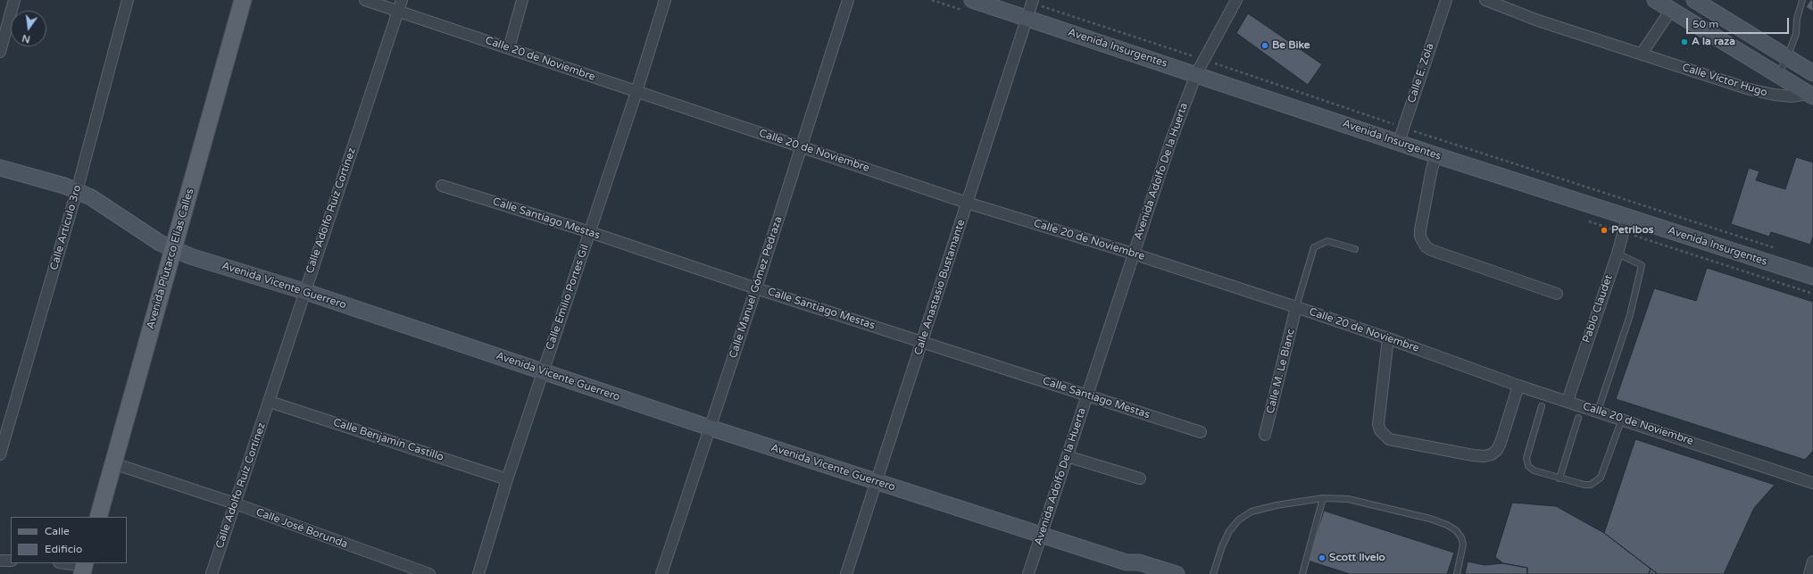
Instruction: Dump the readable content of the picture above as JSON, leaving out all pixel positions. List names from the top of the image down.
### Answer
{
  "streets": {
    "main road": ["Avenida Plutarco Elías Calles"],
    "street": [
      "Avenida Insurgentes",
      "Calle 20 de Noviembre",
      "Calle E. Zola",
      "Calle Víctor Hugo",
      "Avenida Adolfo De la Huerta",
      "Calle Adolfo Ruíz Cortínez",
      "Calle Santiago Mestas",
      "Calle Artículo 3ro",
      "Avenida Vicente Guerrero",
      "Calle Manuel Gómez Pedraza",
      "Calle Anastasio Bustamante",
      "Calle Emilio Portes Gil",
      "Pablo Claudet",
      "Calle M. Le Blanc",
      "Calle Benjamín Castillo",
      "Calle José Borunda"
    ]
  },
  "crossings": [
    ["Avenida Insurgentes", "Calle E. Zola"],
    ["Avenida Insurgentes", "Avenida Adolfo De la Huerta"],
    ["Avenida Insurgentes", "Calle Anastasio Bustamante"],
    ["Avenida Insurgentes", "Pablo Claudet"],
    ["Calle 20 de Noviembre", "Avenida Adolfo De la Huerta"],
    ["Calle 20 de Noviembre", "Calle Adolfo Ruíz Cortínez"],
    ["Calle 20 de Noviembre", "Calle Manuel Gómez Pedraza"],
    ["Calle 20 de Noviembre", "Calle Anastasio Bustamante"],
    ["Calle 20 de Noviembre", "Calle Emilio Portes Gil"],
    ["Calle 20 de Noviembre", "Pablo Claudet"],
    ["Calle 20 de Noviembre", "Calle M. Le Blanc"],
    ["Avenida Adolfo De la Huerta", "Calle Santiago Mestas"],
    ["Avenida Adolfo De la Huerta", "Avenida Vicente Guerrero"],
    ["Calle Adolfo Ruíz Cortínez", "Avenida Vicente Guerrero"],
    ["Calle Adolfo Ruíz Cortínez", "Calle Benjamín Castillo"],
    ["Calle Adolfo Ruíz Cortínez", "Calle José Borunda"],
    ["Calle Santiago Mestas", "Calle Manuel Gómez Pedraza"],
    ["Calle Santiago Mestas", "Calle Anastasio Bustamante"],
    ["Calle Santiago Mestas", "Calle Emilio Portes Gil"],
    ["Calle Artículo 3ro", "Avenida Vicente Guerrero"],
    ["Avenida Plutarco Elías Calles", "Avenida Vicente Guerrero"],
    ["Avenida Plutarco Elías Calles", "Calle José Borunda"],
    ["Avenida Vicente Guerrero", "Calle Manuel Gómez Pedraza"],
    ["Avenida Vicente Guerrero", "Calle Anastasio Bustamante"],
    ["Avenida Vicente Guerrero", "Calle Emilio Portes Gil"],
    ["Calle Emilio Portes Gil", "Calle Benjamín Castillo"]
  ],
  "places": [
    "A la raza",
    "Be Bike",
    "Petribos",
    "Scott Ilvelo"
  ],
  "legend": ["Calle", "Edificio"],
  "scale_bar": "50 m",
  "north": "bottom"
}
